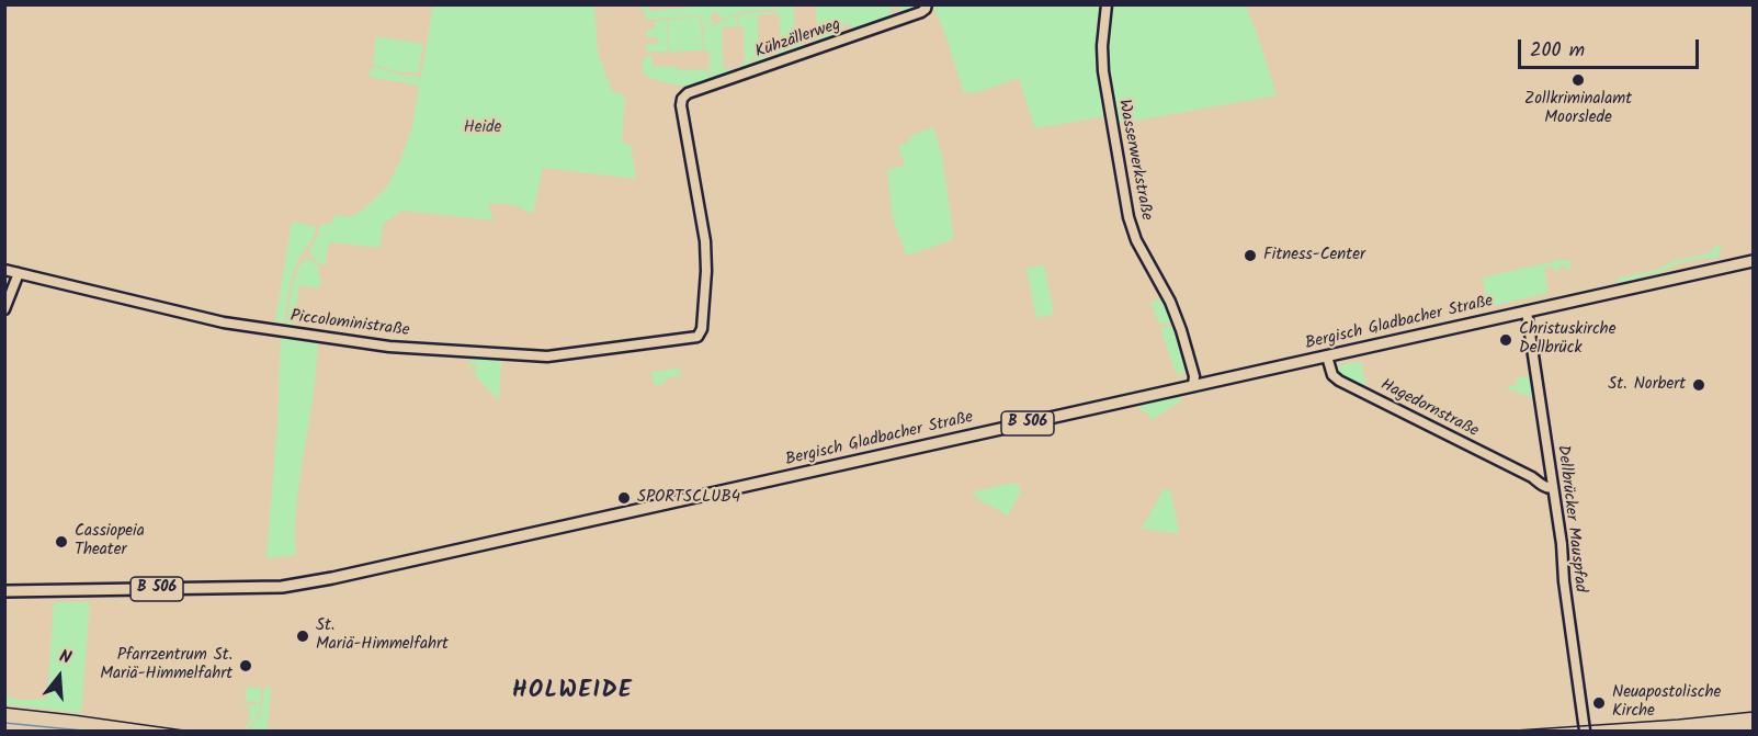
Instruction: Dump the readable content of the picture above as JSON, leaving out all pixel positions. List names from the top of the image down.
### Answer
{
  "streets": {
    "main road": ["Bergisch Gladbacher Straße", "B 506"],
    "street": [
      "Kühzällerweg",
      "Wasserwerkstraße",
      "Piccoloministraße",
      "Hagedornstraße",
      "Dellbrücker Mauspfad"
    ]
  },
  "crossings": [
    ["Kühzällerweg", "Piccoloministraße"],
    ["Wasserwerkstraße", "Bergisch Gladbacher Straße"],
    ["Bergisch Gladbacher Straße", "Hagedornstraße"],
    ["Bergisch Gladbacher Straße", "Dellbrücker Mauspfad"],
    ["Hagedornstraße", "Dellbrücker Mauspfad"]
  ],
  "districts": ["HOLWEIDE"],
  "parks": ["Heide"],
  "places": [
    "Zollkriminalamt Moorslede",
    "Fitness-Center",
    "Christuskirche Dellbrück",
    "St. Norbert",
    "SPORTSCLUB4",
    "Cassiopeia Theater",
    "St. Mariä-Himmelfahrt",
    "Pfarrzentrum St. Mariä-Himmelfahrt",
    "Neuapostolische Kirche"
  ],
  "scale_bar": "200 m",
  "north": "top"
}
